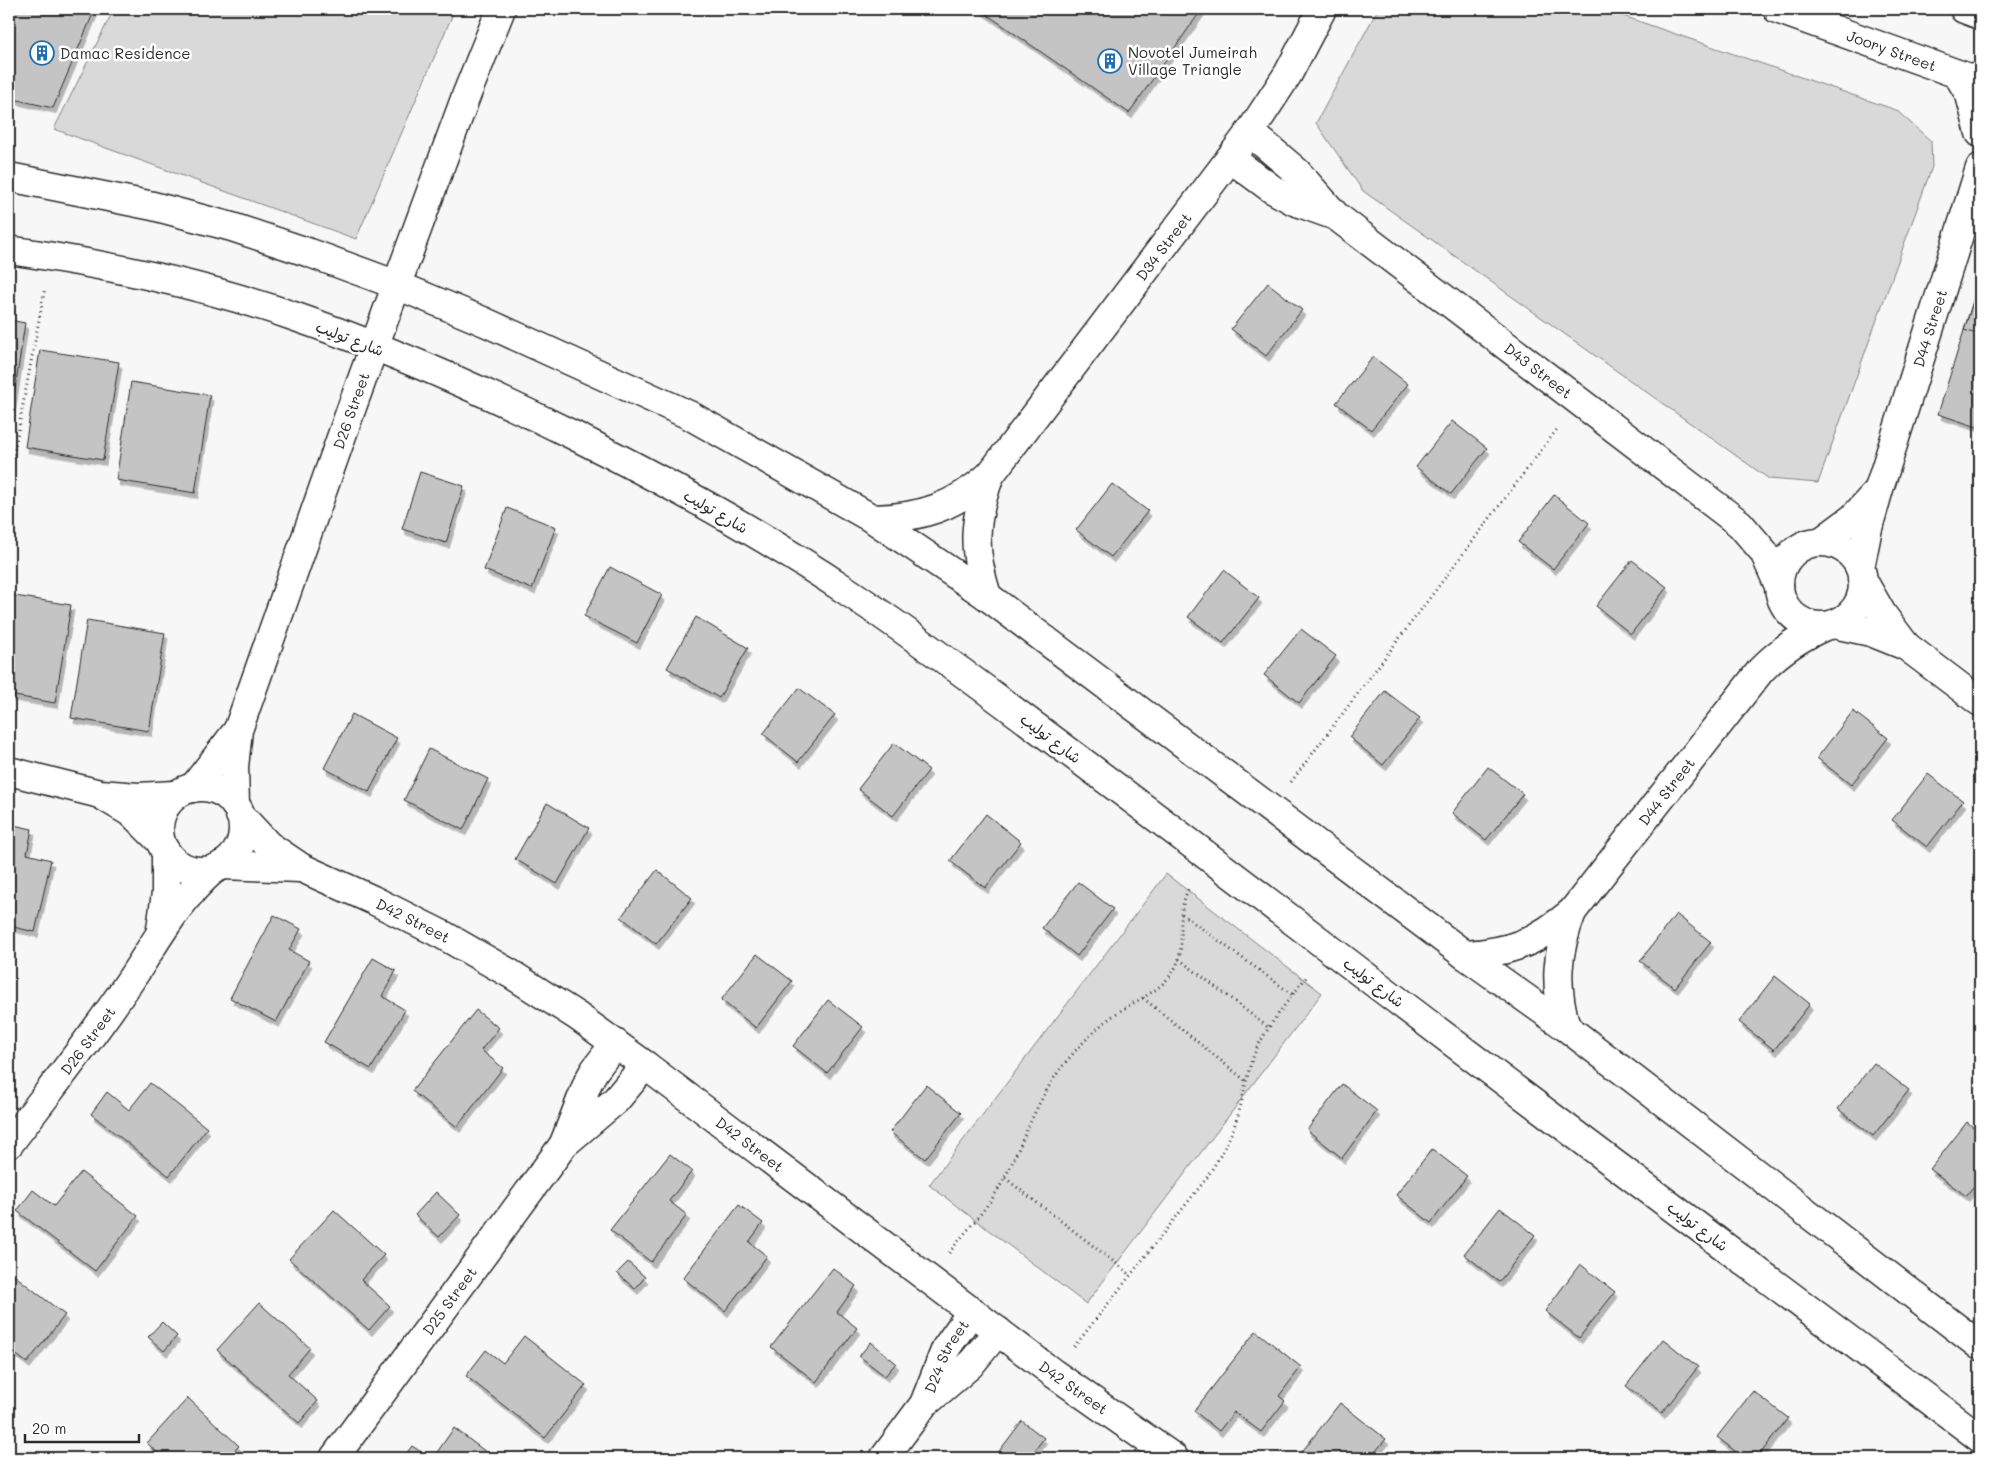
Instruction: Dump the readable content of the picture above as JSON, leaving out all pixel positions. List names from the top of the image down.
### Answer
{
  "streets": {
    "street": [
      "Joory Street",
      "D34 Street",
      "D44 Street",
      "شارع توليب",
      "D43 Street",
      "D26 Street",
      "D42 Street",
      "D25 Street",
      "D24 Street"
    ]
  },
  "crossings": [
    ["D34 Street", "D43 Street"],
    ["D44 Street", "D43 Street"],
    ["شارع توليب", "D26 Street"],
    ["D26 Street", "D42 Street"],
    ["D42 Street", "D25 Street"],
    ["D42 Street", "D24 Street"]
  ],
  "places": {
    "building": ["Damac Residence", "Novotel Jumeirah Village Triangle"]
  },
  "scale_bar": "20 m"
}
